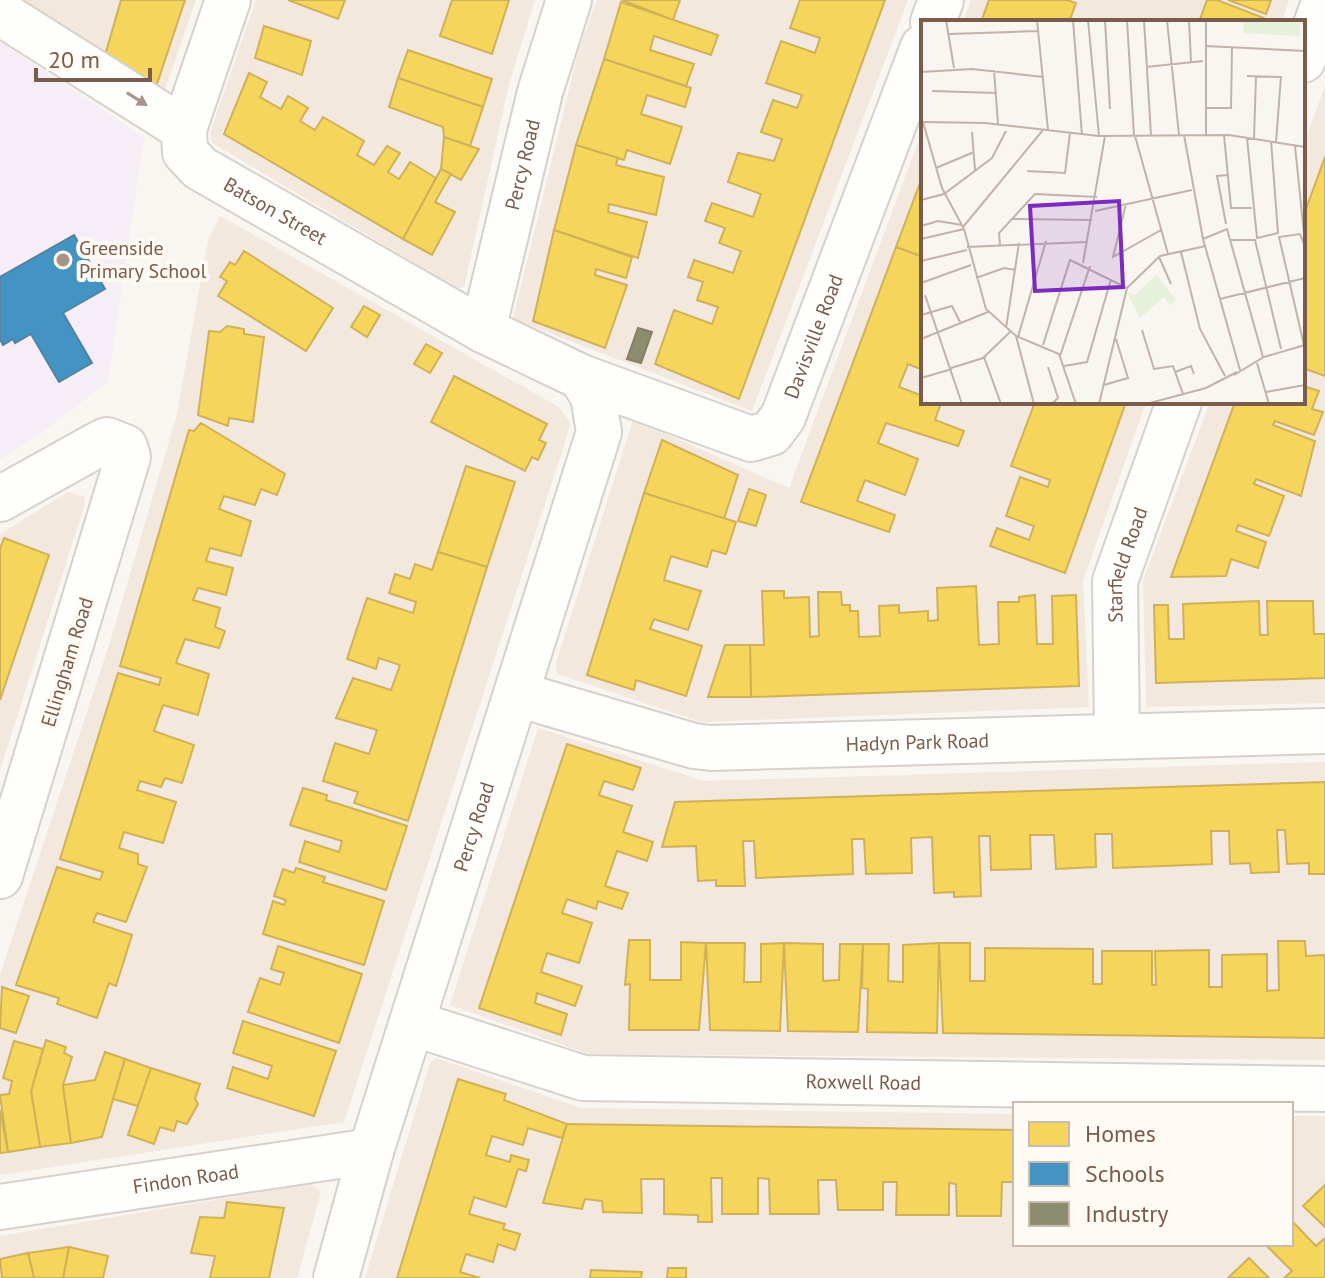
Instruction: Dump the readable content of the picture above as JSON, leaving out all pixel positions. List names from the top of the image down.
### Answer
{
  "streets": {
    "street": [
      "Percy Road",
      "Batson Street",
      "Davisville Road",
      "Starfield Road",
      "Ellingham Road",
      "Hadyn Park Road",
      "Roxwell Road",
      "Findon Road"
    ]
  },
  "crossings": [
    ["Percy Road", "Batson Street"],
    ["Percy Road", "Davisville Road"],
    ["Percy Road", "Hadyn Park Road"],
    ["Percy Road", "Roxwell Road"],
    ["Percy Road", "Findon Road"],
    ["Batson Street", "Davisville Road"],
    ["Starfield Road", "Hadyn Park Road"]
  ],
  "places": ["Greenside Primary School"],
  "legend": ["Homes", "Schools", "Industry"],
  "scale_bar": "20 m"
}
